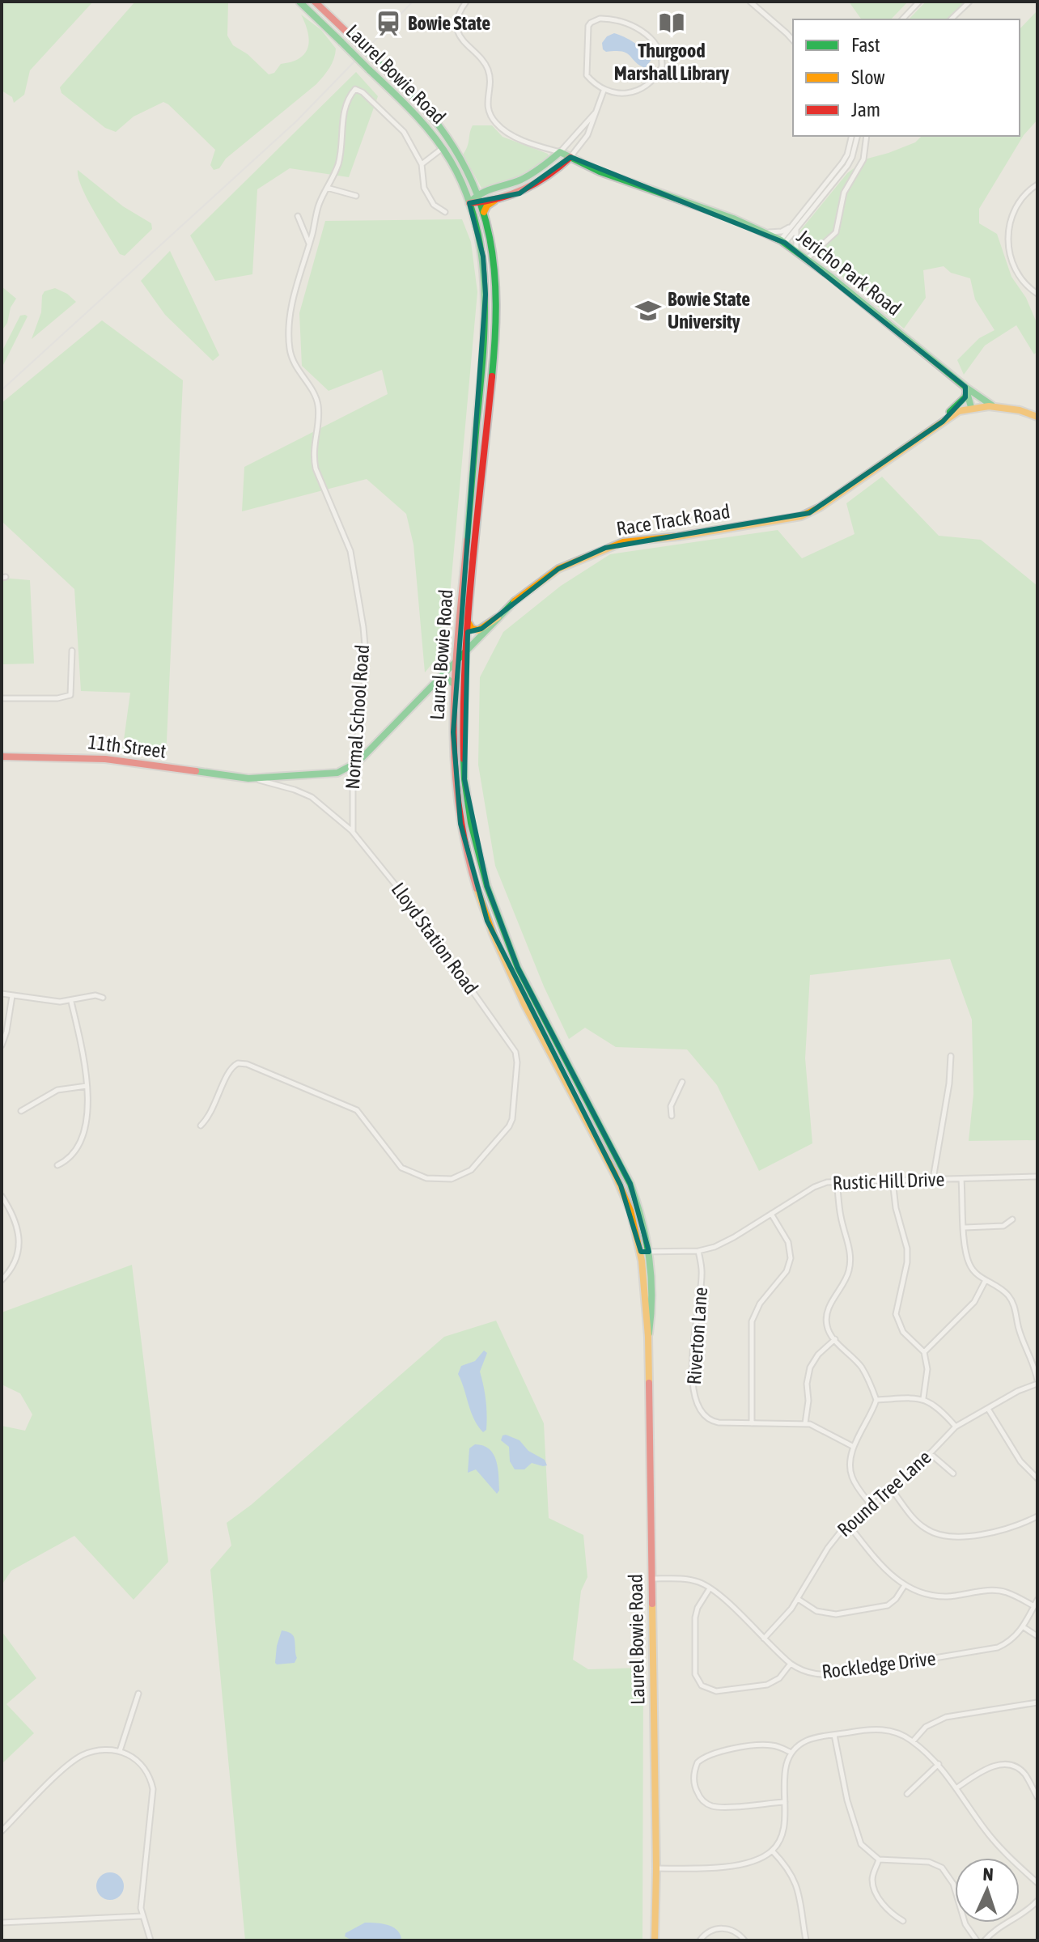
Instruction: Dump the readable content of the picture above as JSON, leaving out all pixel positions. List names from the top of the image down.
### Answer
{
  "streets": {
    "main road": [
      "Laurel Bowie Road",
      "Jericho Park Road",
      "Race Track Road",
      "11th Street"
    ],
    "street": [
      "Normal School Road",
      "Lloyd Station Road",
      "Rustic Hill Drive",
      "Riverton Lane",
      "Round Tree Lane",
      "Rockledge Drive"
    ]
  },
  "crossings": [
    ["Laurel Bowie Road", "Race Track Road"],
    ["Laurel Bowie Road", "Rustic Hill Drive"],
    ["Laurel Bowie Road", "Rockledge Drive"],
    ["Jericho Park Road", "Race Track Road"],
    ["Race Track Road", "Normal School Road"],
    ["Normal School Road", "Lloyd Station Road"],
    ["11th Street", "Lloyd Station Road"],
    ["Rustic Hill Drive", "Riverton Lane"],
    ["Round Tree Lane", "Rockledge Drive"]
  ],
  "places": {
    "library": ["Thurgood Marshall Library"],
    "station": ["Bowie State"],
    "school or university": ["Bowie State University"]
  },
  "legend": ["Fast", "Slow", "Jam"],
  "north": "top"
}
